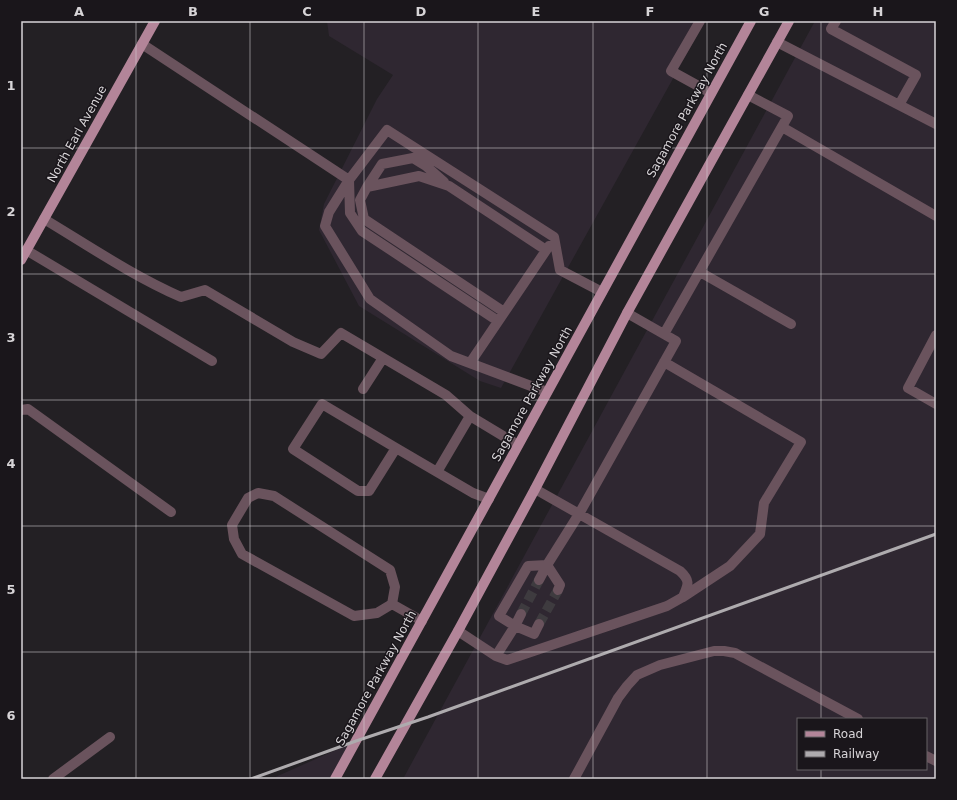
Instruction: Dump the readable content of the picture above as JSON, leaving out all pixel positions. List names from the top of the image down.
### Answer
{
  "streets": {
    "main road": ["Sagamore Parkway North", "North Earl Avenue"]
  },
  "legend": ["Road", "Railway"],
  "grid": {
    "columns": [
      "A",
      "B",
      "C",
      "D",
      "E",
      "F",
      "G",
      "H"
    ],
    "rows": [
      "1",
      "2",
      "3",
      "4",
      "5",
      "6"
    ]
  }
}
